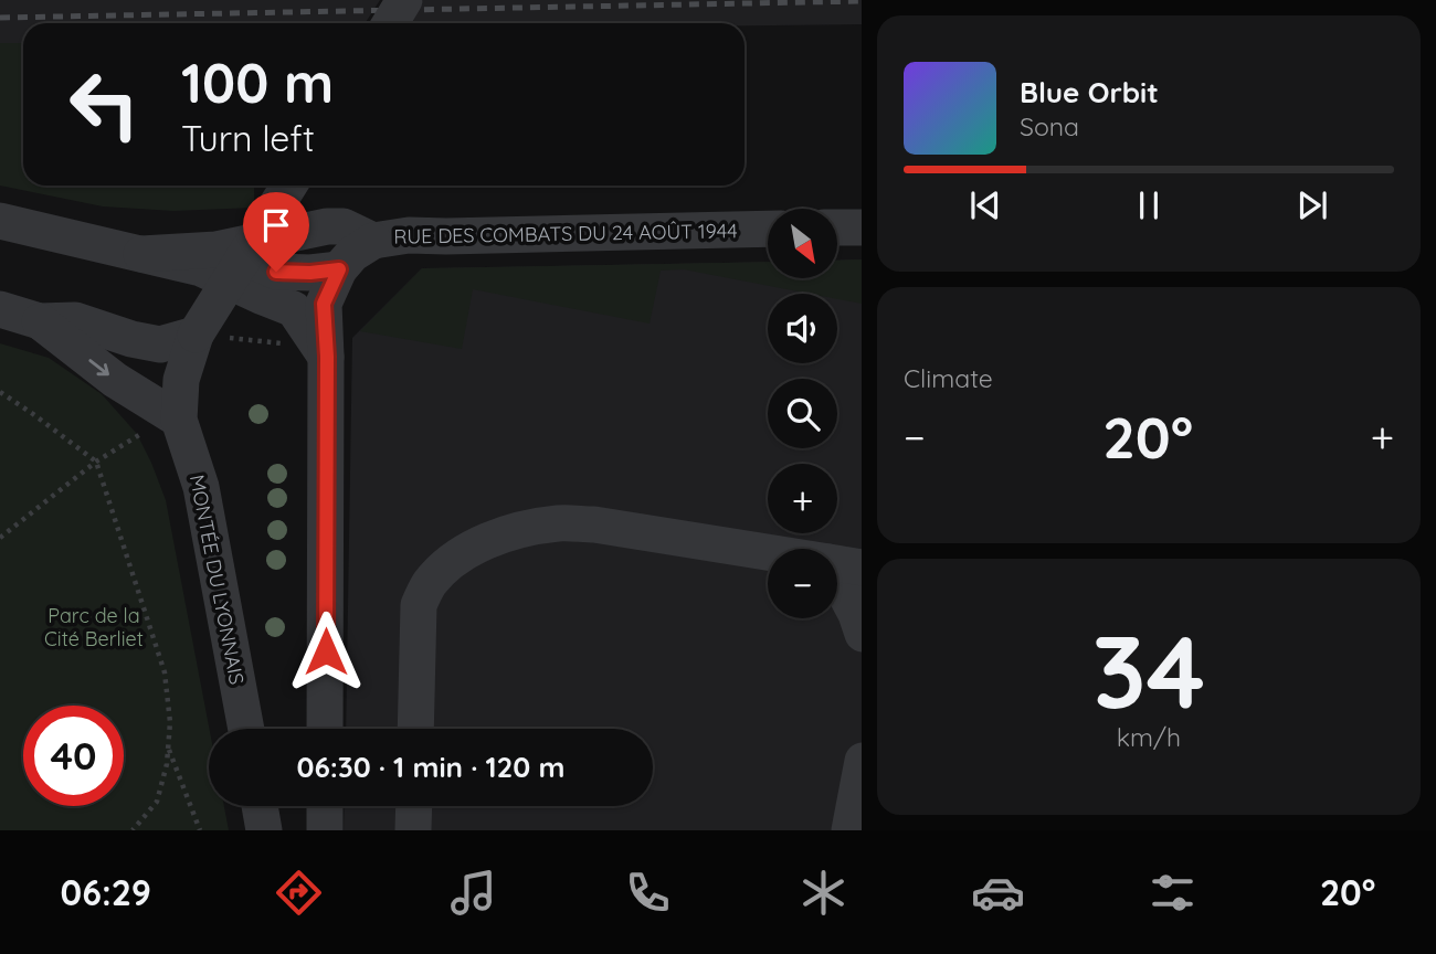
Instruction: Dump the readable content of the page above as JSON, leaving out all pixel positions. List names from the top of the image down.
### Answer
{
  "streets": {
    "street": ["RUE DES COMBATS DU 24 AOÛT 1944", "MONTÉE DU LYONNAIS"]
  },
  "parks": ["Parc de la Cité Berliet"],
  "north": "bottom right",
  "page": {
    "turn": ["100 m", "Turn left"],
    "song": ["Blue Orbit", "Sona"],
    "map_buttons": ["+", "−"],
    "tile": [
      "Climate",
      ["34", "km/h"]
    ],
    "heat": ["−", "20°", "+"],
    "limit": "40",
    "trip": "06:30 · 1 min · 120 m",
    "tabs": ["06:29", "20°"]
  }
}
